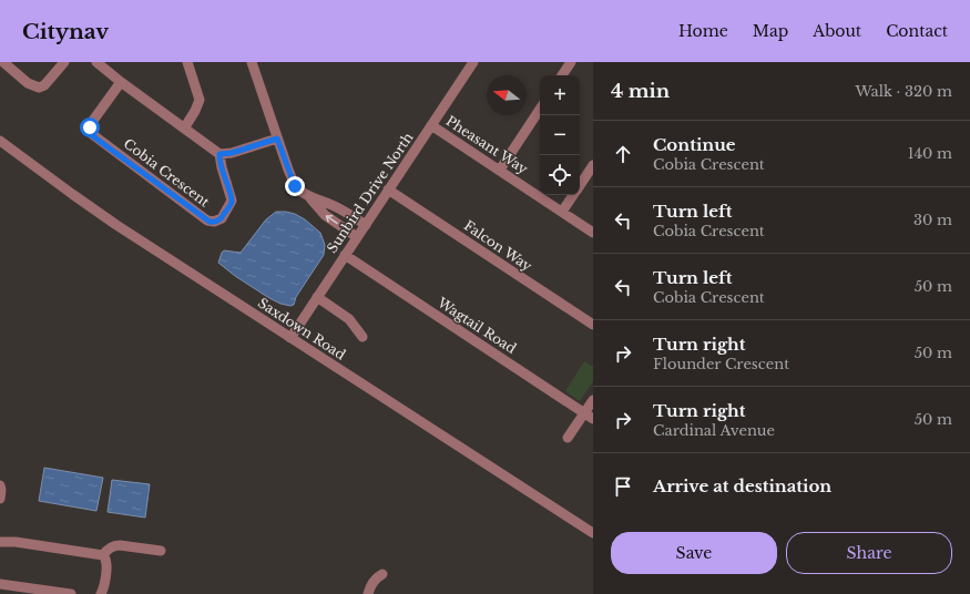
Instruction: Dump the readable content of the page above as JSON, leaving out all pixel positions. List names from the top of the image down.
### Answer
{
  "streets": {
    "street": [
      "Pheasant Way",
      "Cobia Crescent",
      "Sunbird Drive North",
      "Falcon Way",
      "Wagtail Road",
      "Saxdown Road"
    ]
  },
  "crossings": [
    ["Pheasant Way", "Sunbird Drive North"],
    ["Sunbird Drive North", "Falcon Way"],
    ["Sunbird Drive North", "Wagtail Road"],
    ["Sunbird Drive North", "Saxdown Road"]
  ],
  "north": "left",
  "page": {
    "header": "Citynav",
    "nav": [
      "Home",
      "Map",
      "About",
      "Contact"
    ],
    "heading": ["4 min", "Walk · 320 m"],
    "map_buttons": ["+", "−"],
    "list": [
      ["Continue", "Cobia Crescent", "140 m"],
      ["Turn left", "Cobia Crescent", "30 m"],
      ["Turn left", "Cobia Crescent", "50 m"],
      ["Turn right", "Flounder Crescent", "50 m"],
      ["Turn right", "Cardinal Avenue", "50 m"],
      "Arrive at destination"
    ],
    "buttons": ["Save", "Share"]
  }
}
